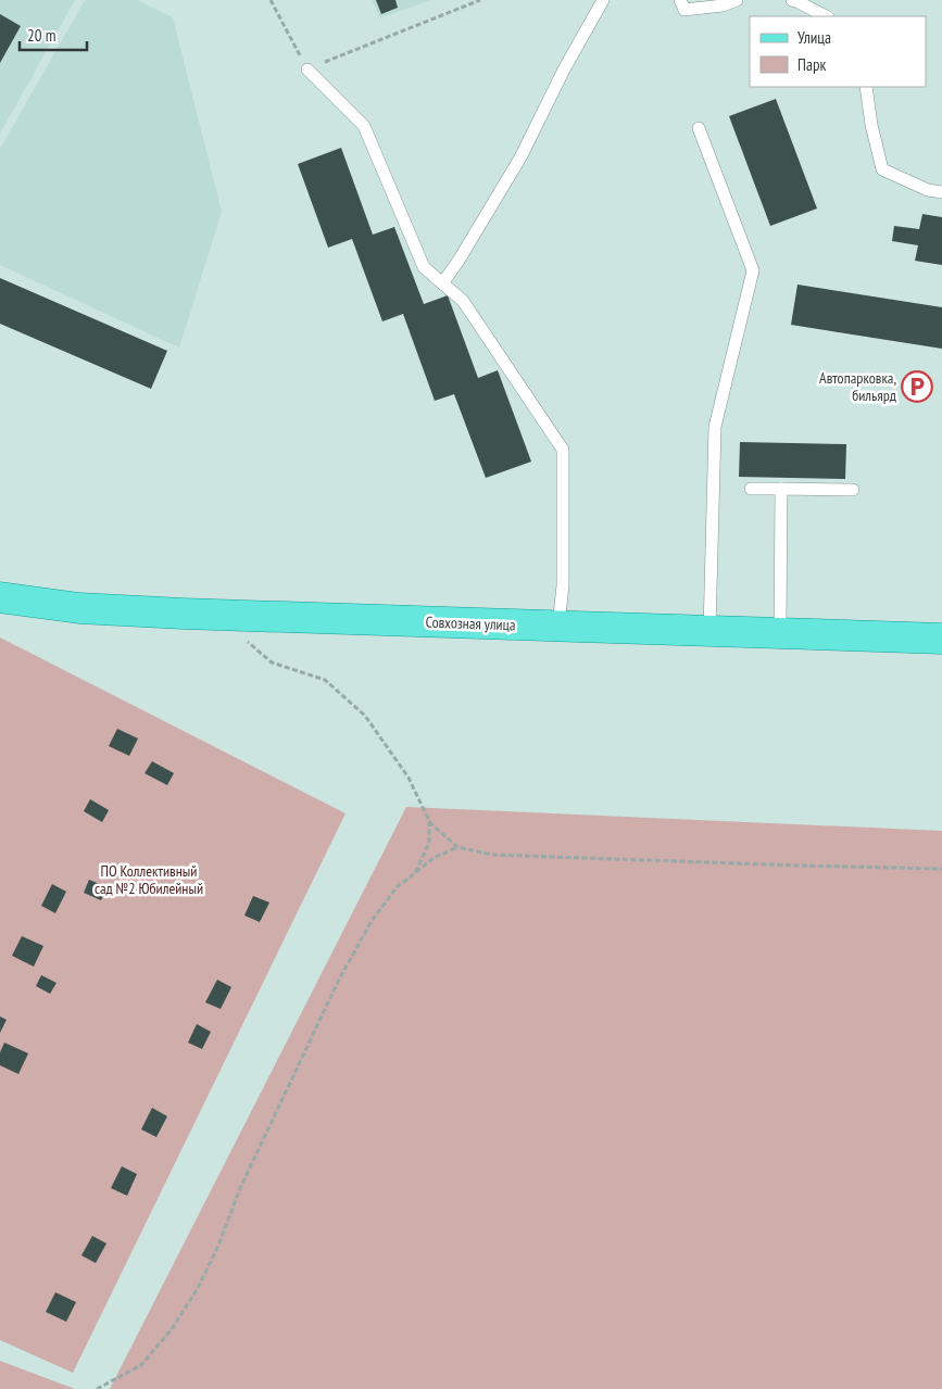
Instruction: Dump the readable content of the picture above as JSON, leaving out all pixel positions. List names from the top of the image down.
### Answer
{
  "streets": {
    "main road": ["Совхозная улица"]
  },
  "parks": ["ПО Коллективный сад №2 Юбилейный"],
  "places": {
    "parking": ["Автопарковка, бильярд"]
  },
  "legend": ["Улица", "Парк"],
  "scale_bar": "20 m"
}
